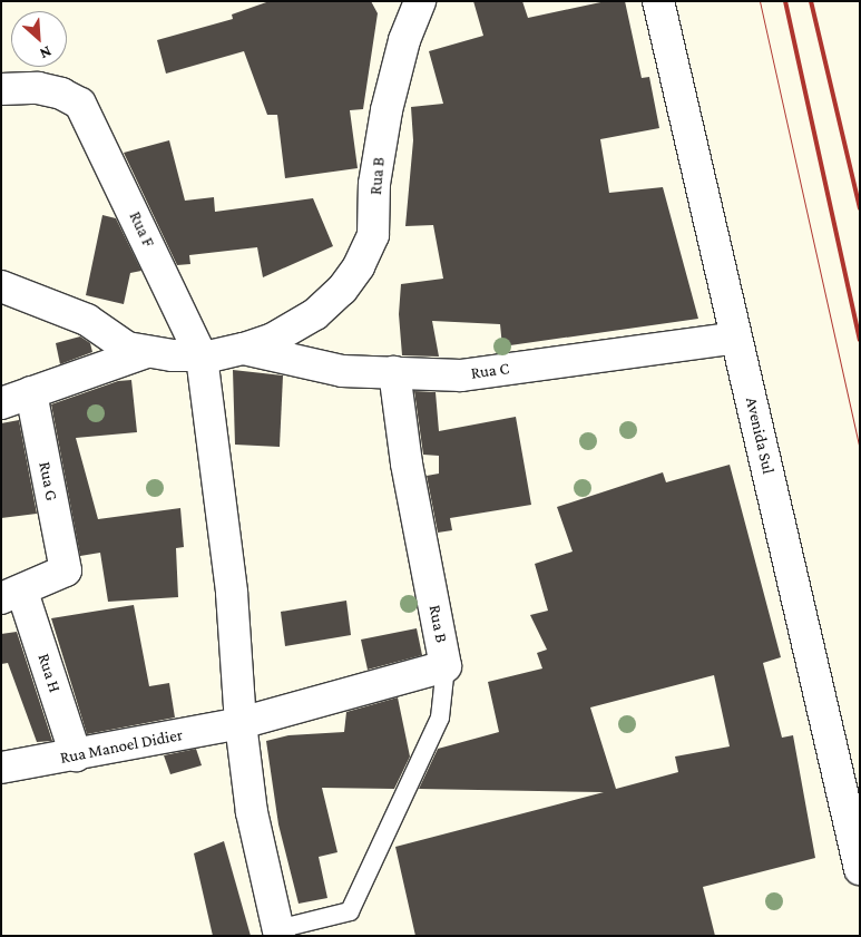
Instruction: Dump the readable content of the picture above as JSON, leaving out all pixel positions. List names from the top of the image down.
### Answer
{
  "streets": {
    "street": [
      "Rua B",
      "Rua F",
      "Rua C",
      "Avenida Sul",
      "Rua G",
      "Rua H",
      "Rua Manoel Didier"
    ]
  },
  "crossings": [
    ["Rua B", "Rua F"],
    ["Rua B", "Rua C"],
    ["Rua B", "Rua Manoel Didier"],
    ["Rua C", "Avenida Sul"],
    ["Rua G", "Rua H"],
    ["Rua H", "Rua Manoel Didier"]
  ],
  "north": "bottom right"
}
